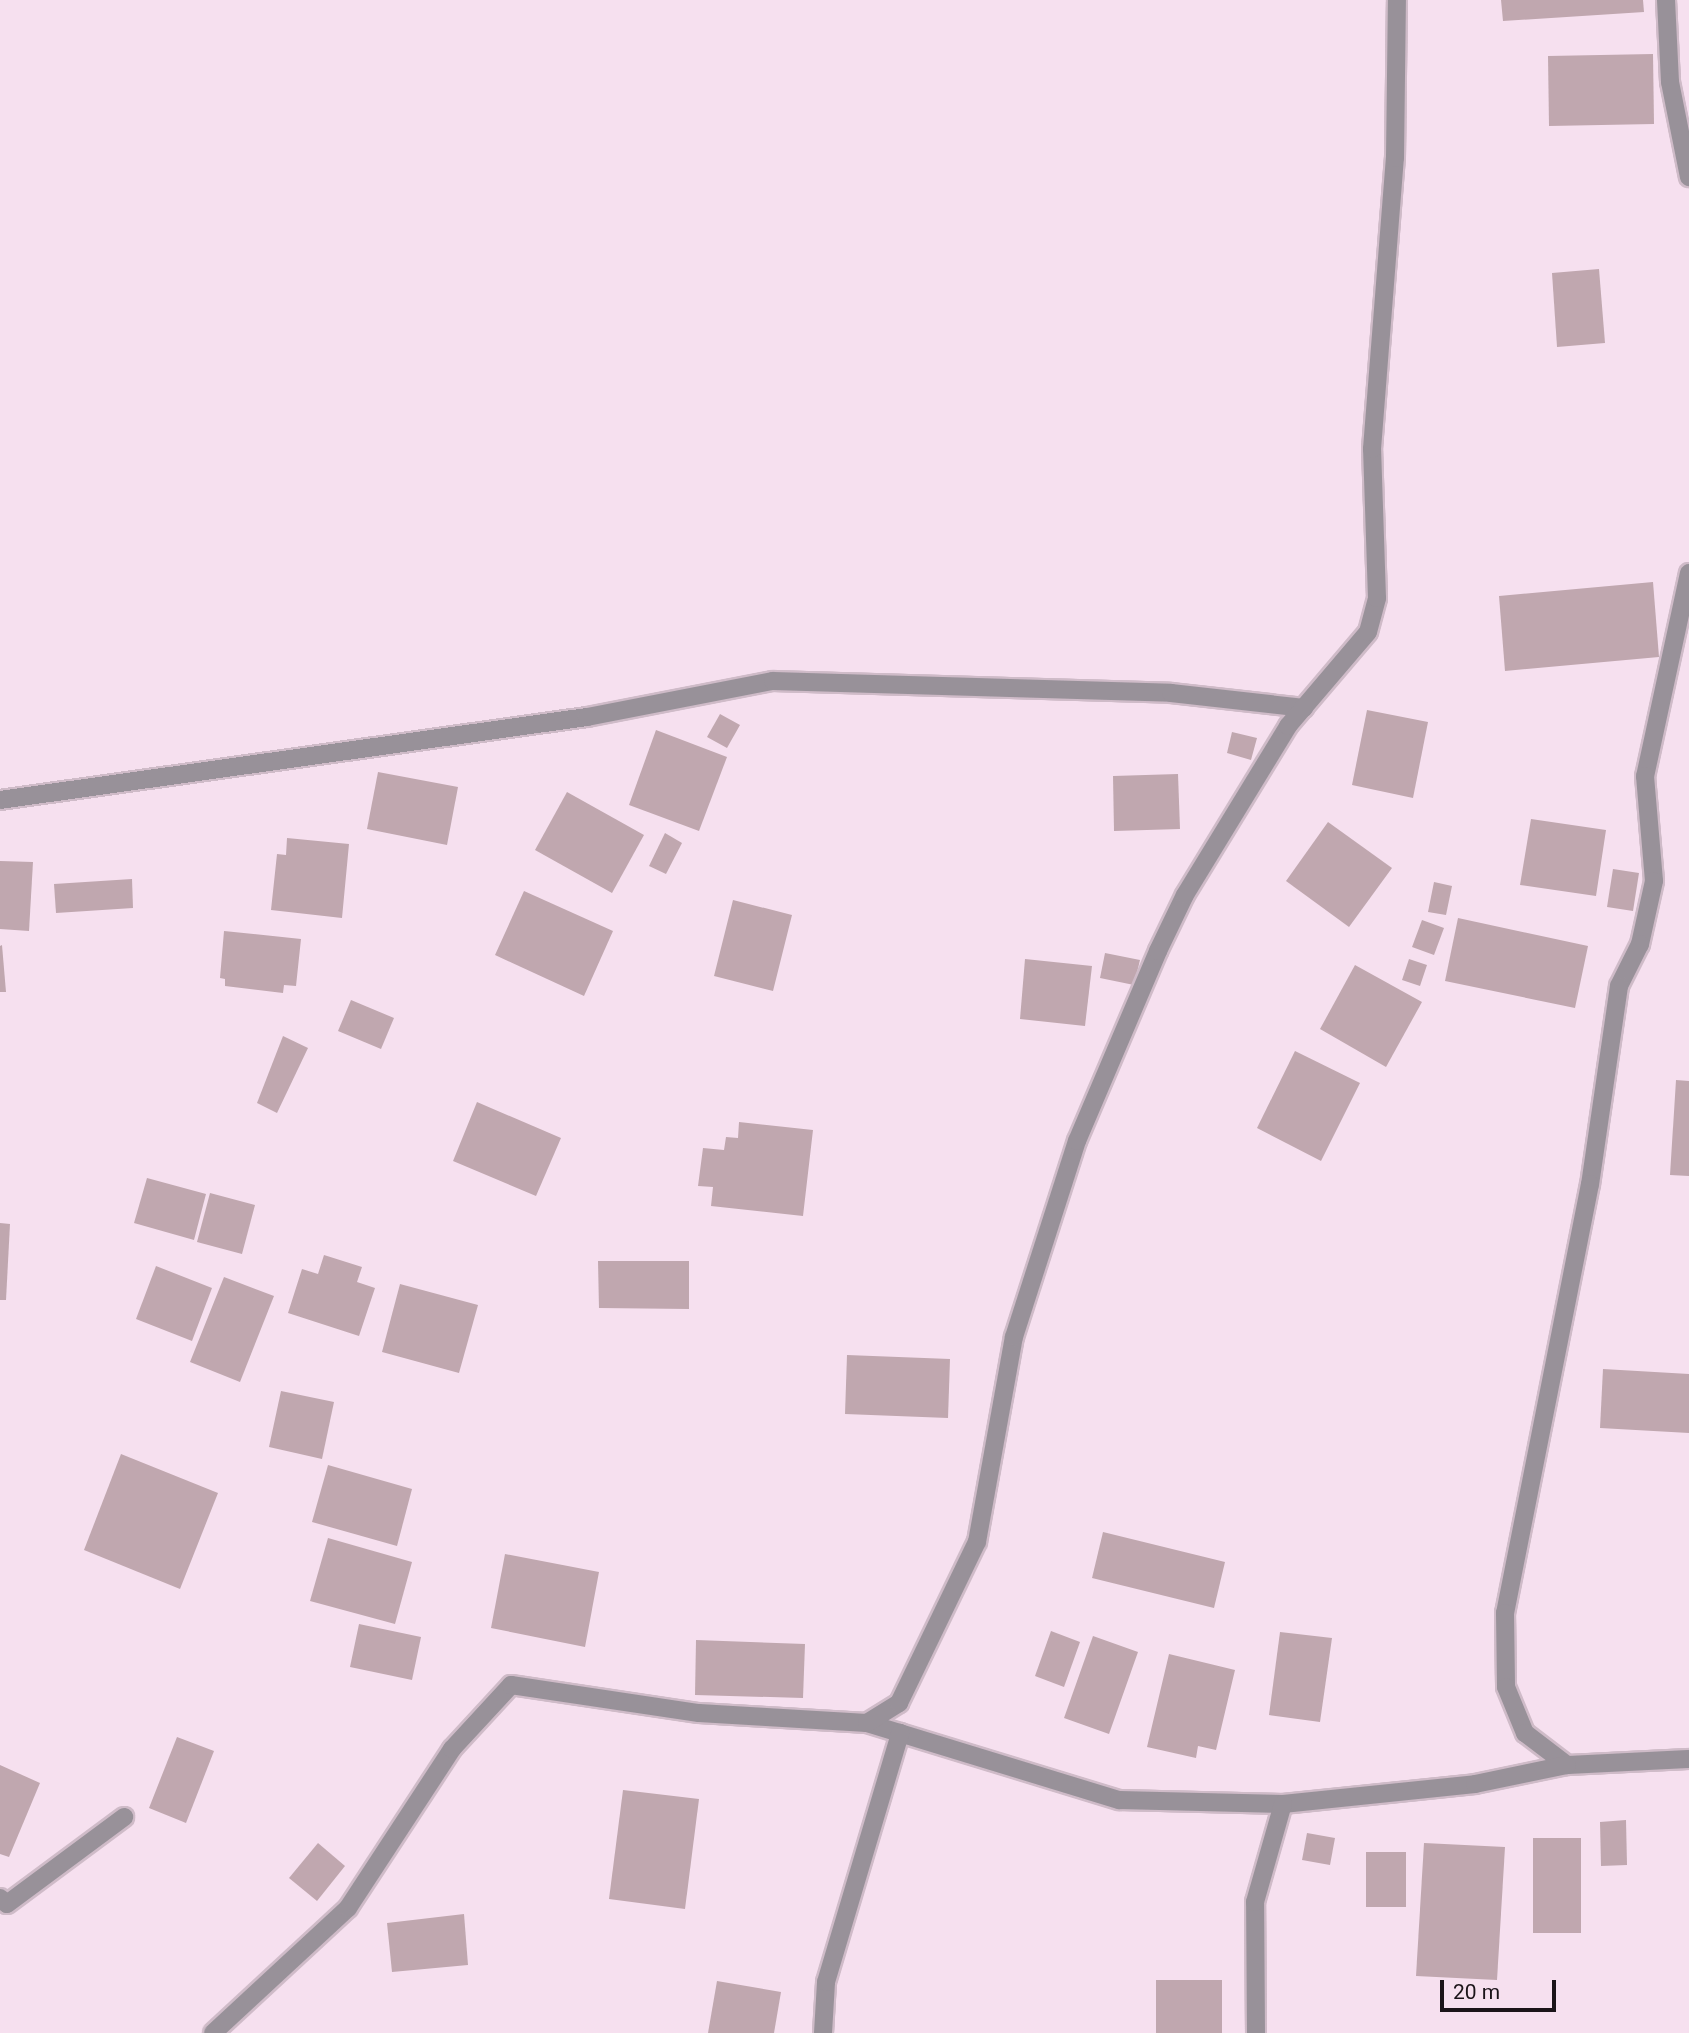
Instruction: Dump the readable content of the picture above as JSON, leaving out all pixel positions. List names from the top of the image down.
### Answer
{
  "scale_bar": "20 m"
}
